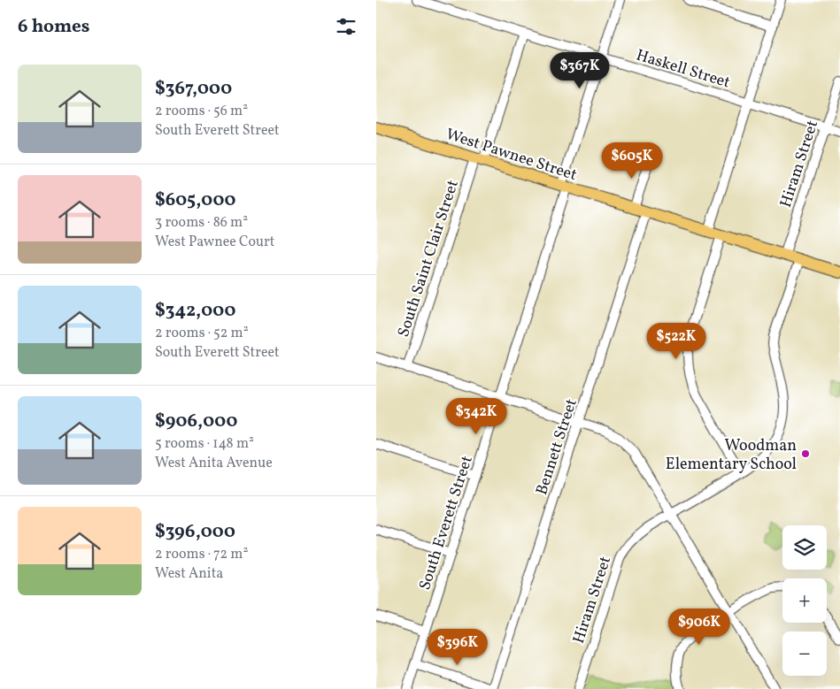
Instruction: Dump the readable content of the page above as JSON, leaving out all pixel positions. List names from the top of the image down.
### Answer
{
  "streets": {
    "main road": ["West Pawnee Street"],
    "street": [
      "Haskell Street",
      "Hiram Street",
      "South Saint Clair Street",
      "Bennett Street",
      "South Everett Street"
    ]
  },
  "crossings": [
    ["Haskell Street", "Hiram Street"],
    ["Haskell Street", "South Saint Clair Street"],
    ["Haskell Street", "South Everett Street"],
    ["West Pawnee Street", "Hiram Street"],
    ["West Pawnee Street", "South Saint Clair Street"],
    ["West Pawnee Street", "Bennett Street"],
    ["West Pawnee Street", "South Everett Street"]
  ],
  "places": ["Woodman Elementary School"],
  "page": {
    "heading": "6 homes",
    "price": [
      "$367K",
      "$605K",
      "$522K",
      "$342K",
      "$906K",
      "$396K"
    ],
    "list": [
      {
        "name": "$367,000",
        "note": "2 rooms · 56 m² · South Everett Street"
      },
      {
        "name": "$605,000",
        "note": "3 rooms · 86 m² · West Pawnee Court"
      },
      {
        "name": "$342,000",
        "note": "2 rooms · 52 m² · South Everett Street"
      },
      {
        "name": "$906,000",
        "note": "5 rooms · 148 m² · West Anita Avenue"
      },
      {
        "name": "$396,000",
        "note": "2 rooms · 72 m² · West Anita"
      }
    ],
    "map_buttons": ["+", "−"]
  }
}
